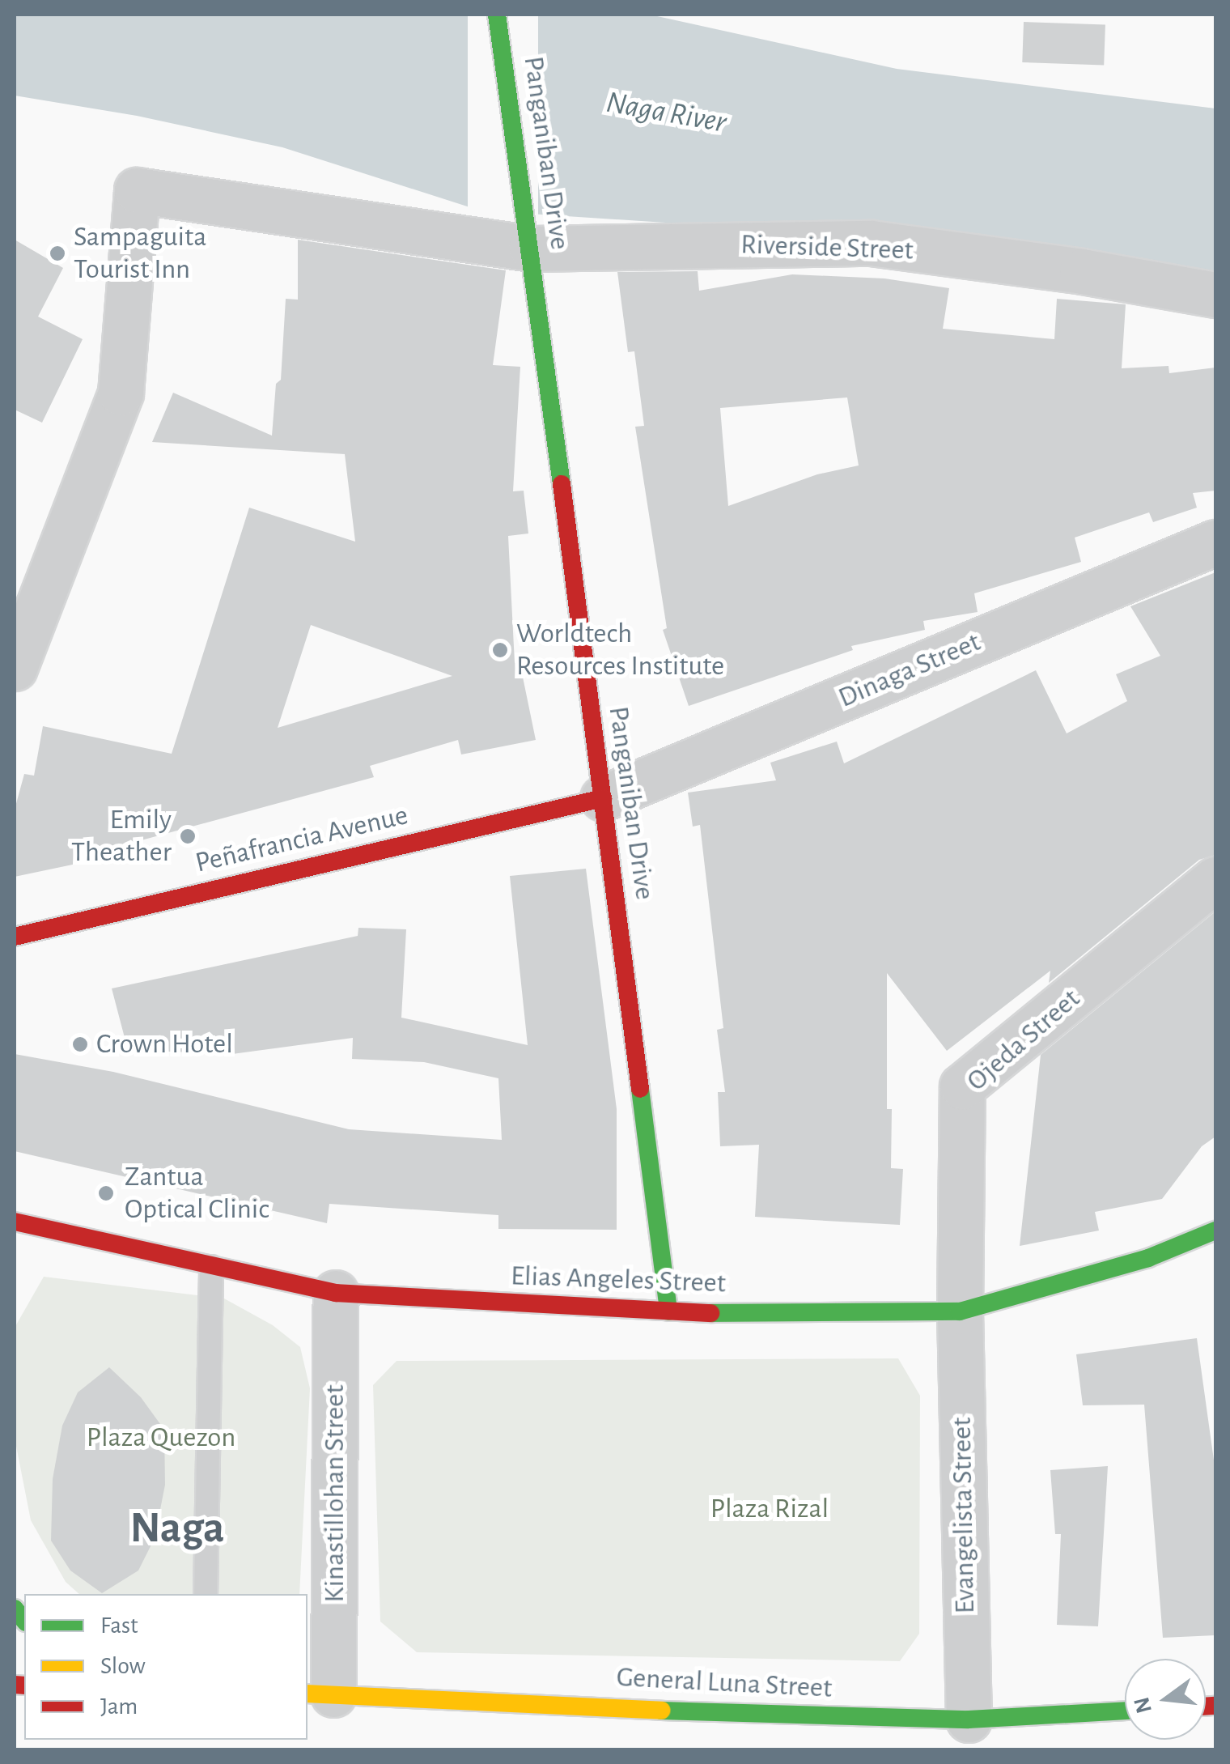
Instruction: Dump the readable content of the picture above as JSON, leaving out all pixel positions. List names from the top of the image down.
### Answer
{
  "streets": {
    "main road": [
      "Panganiban Drive",
      "Peñafrancia Avenue",
      "Elias Angeles Street",
      "General Luna Street"
    ],
    "street": [
      "Riverside Street",
      "Dinaga Street",
      "Ojeda Street",
      "Kinastillohan Street",
      "Evangelista Street"
    ]
  },
  "crossings": [
    ["Panganiban Drive", "Riverside Street"],
    ["Panganiban Drive", "Dinaga Street"],
    ["Panganiban Drive", "Peñafrancia Avenue"],
    ["Panganiban Drive", "Elias Angeles Street"],
    ["Dinaga Street", "Peñafrancia Avenue"],
    ["Ojeda Street", "Elias Angeles Street"],
    ["Ojeda Street", "Evangelista Street"],
    ["Elias Angeles Street", "Kinastillohan Street"],
    ["Elias Angeles Street", "Evangelista Street"],
    ["Kinastillohan Street", "General Luna Street"],
    ["Evangelista Street", "General Luna Street"]
  ],
  "districts": ["Naga"],
  "water": ["Naga River"],
  "parks": ["Plaza Quezon", "Plaza Rizal"],
  "places": [
    "Sampaguita Tourist Inn",
    "Worldtech Resources Institute",
    "Emily Theather",
    "Crown Hotel",
    "Zantua Optical Clinic"
  ],
  "legend": ["Fast", "Slow", "Jam"],
  "north": "left"
}
